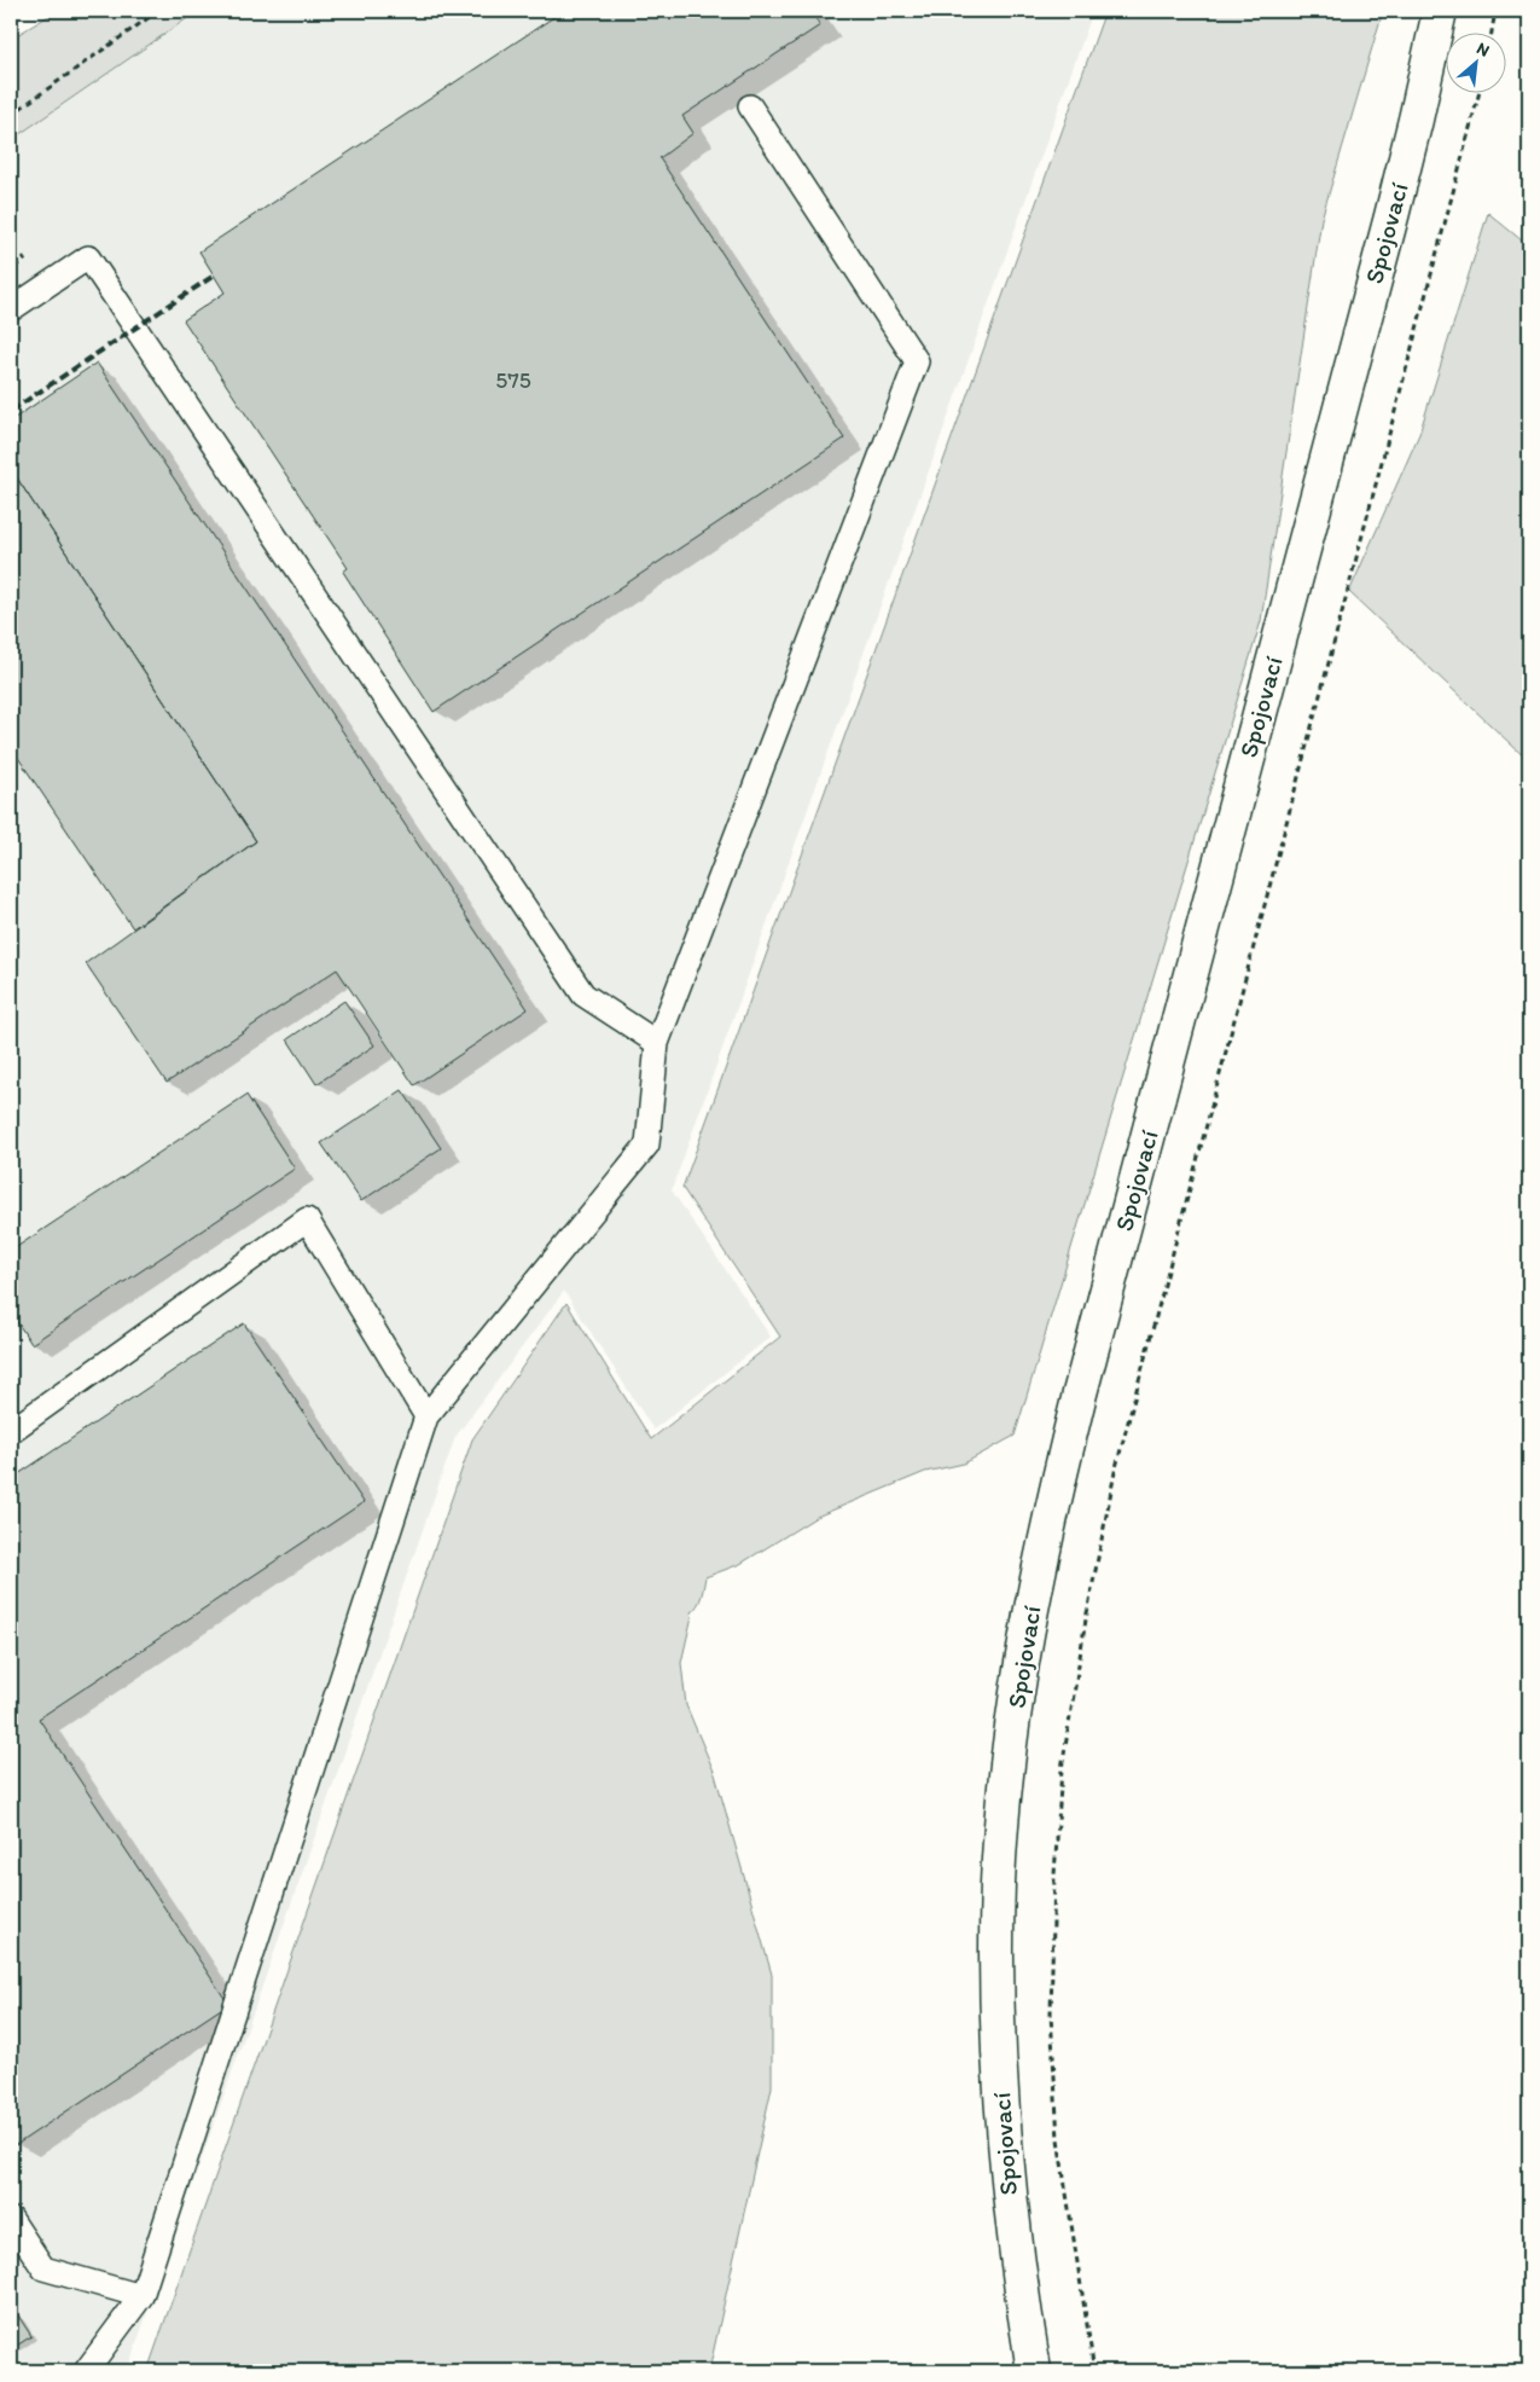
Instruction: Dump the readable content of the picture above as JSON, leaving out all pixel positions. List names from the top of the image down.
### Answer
{
  "streets": {
    "street": ["Spojovací"]
  },
  "house_numbers": ["575"],
  "north": "top right"
}
